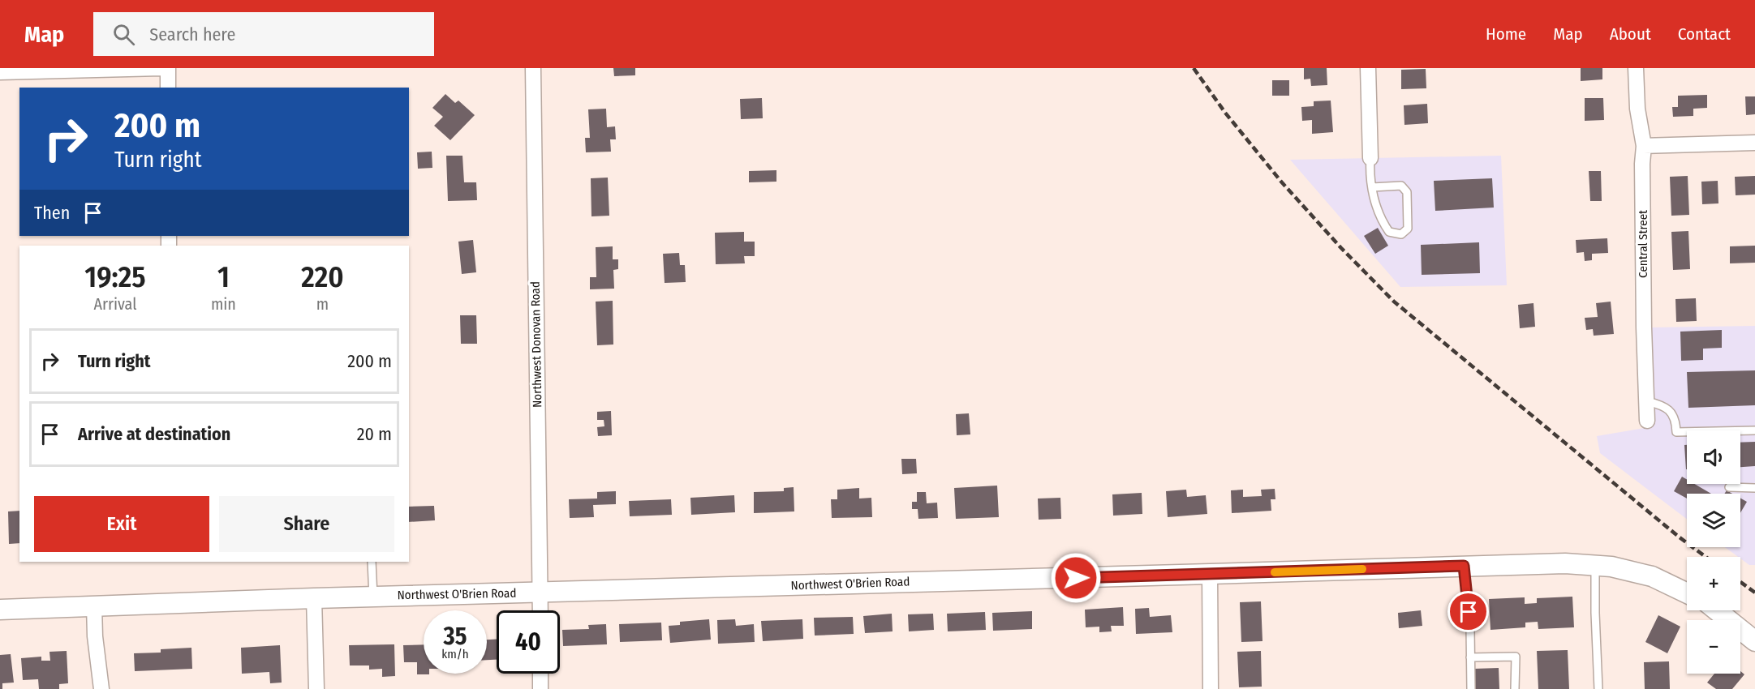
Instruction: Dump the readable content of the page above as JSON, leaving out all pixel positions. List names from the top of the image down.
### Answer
{
  "streets": {
    "street": ["Central Street", "Northwest Donovan Road", "Northwest O'Brien Road"]
  },
  "crossings": [
    ["Northwest Donovan Road", "Northwest O'Brien Road"]
  ],
  "page": {
    "header": "Map",
    "search": "Search here",
    "nav": [
      "Home",
      "Map",
      "About",
      "Contact"
    ],
    "turn": ["200 m", "Turn right"],
    "then": "Then",
    "eta": [
      "19:25",
      "Arrival",
      "1",
      "min",
      "220",
      "m"
    ],
    "list": [
      {
        "name": "Turn right",
        "value": "200 m"
      },
      {
        "name": "Arrive at destination",
        "value": "20 m"
      }
    ],
    "map_buttons": ["+", "−"],
    "buttons": ["Exit", "Share"],
    "speed": "35 km/h",
    "limit": "40"
  }
}
